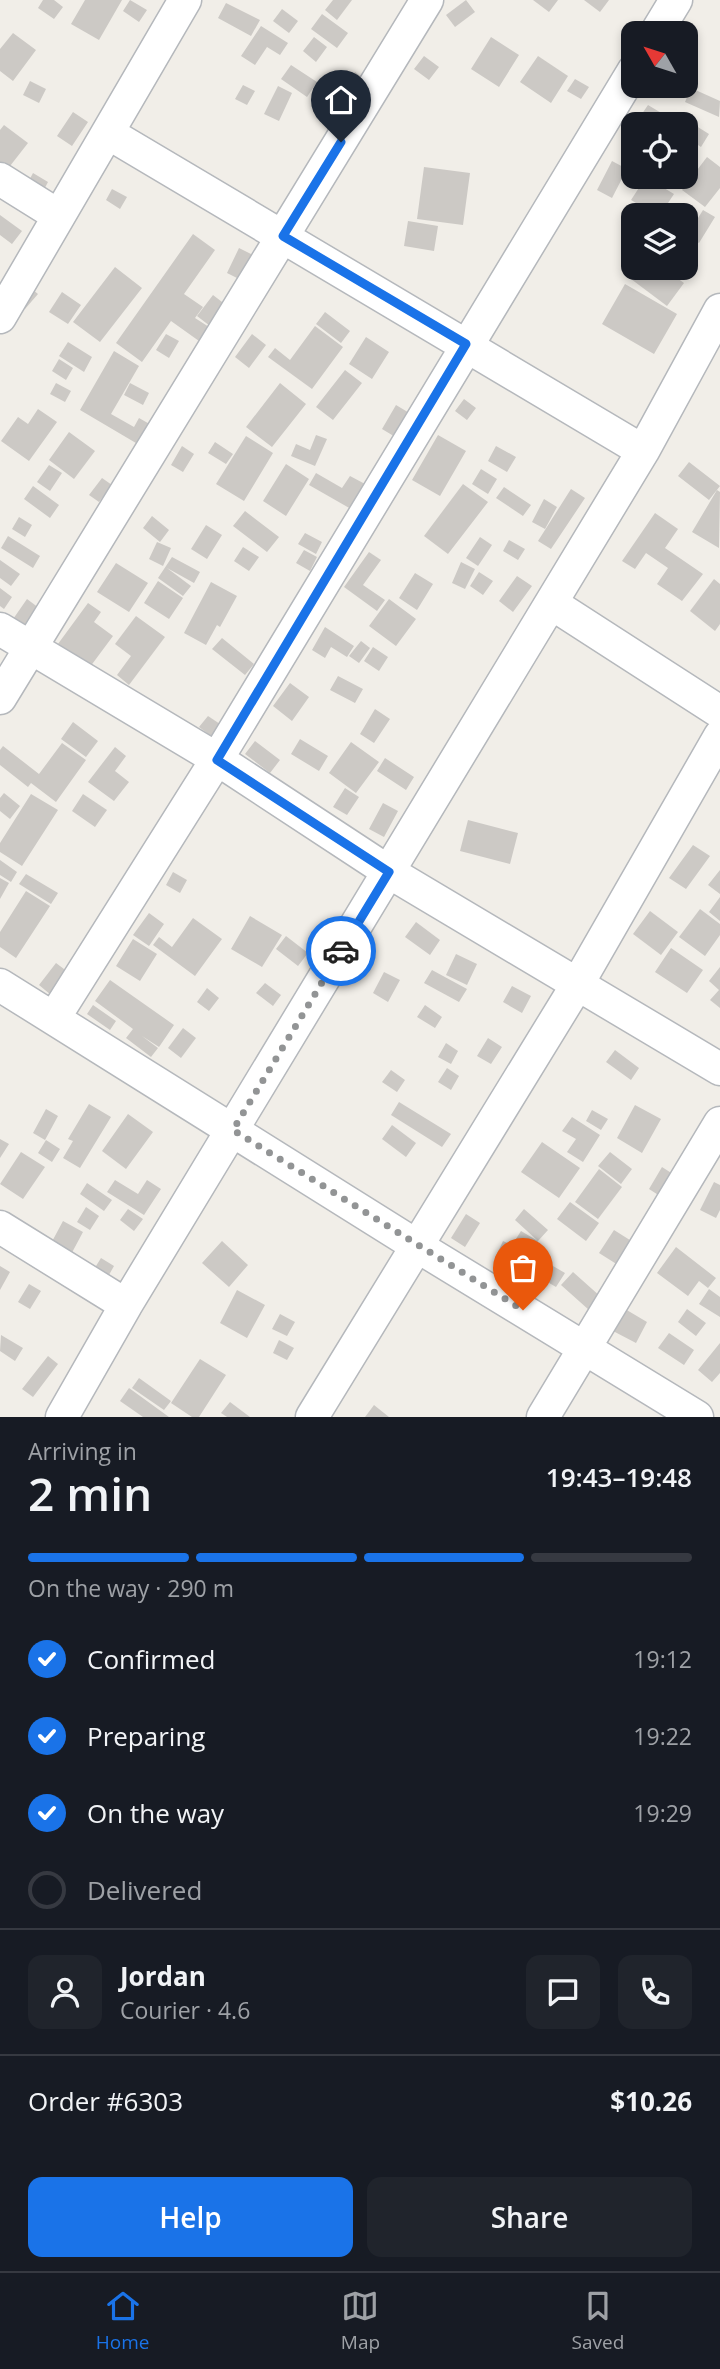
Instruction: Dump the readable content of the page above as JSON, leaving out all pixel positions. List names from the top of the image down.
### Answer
{
  "north": "top left",
  "page": {
    "heading": ["2 min", "Arriving in", "19:43–19:48"],
    "panel": [
      "Jordan",
      "Courier · 4.6",
      "Order #6303",
      "$10.26"
    ],
    "bar": "On the way · 290 m",
    "list": [
      ["Confirmed", "19:12"],
      ["Preparing", "19:22"],
      ["On the way", "19:29"],
      "Delivered"
    ],
    "buttons": ["Help", "Share"],
    "tabs": ["Home", "Map", "Saved"]
  }
}
